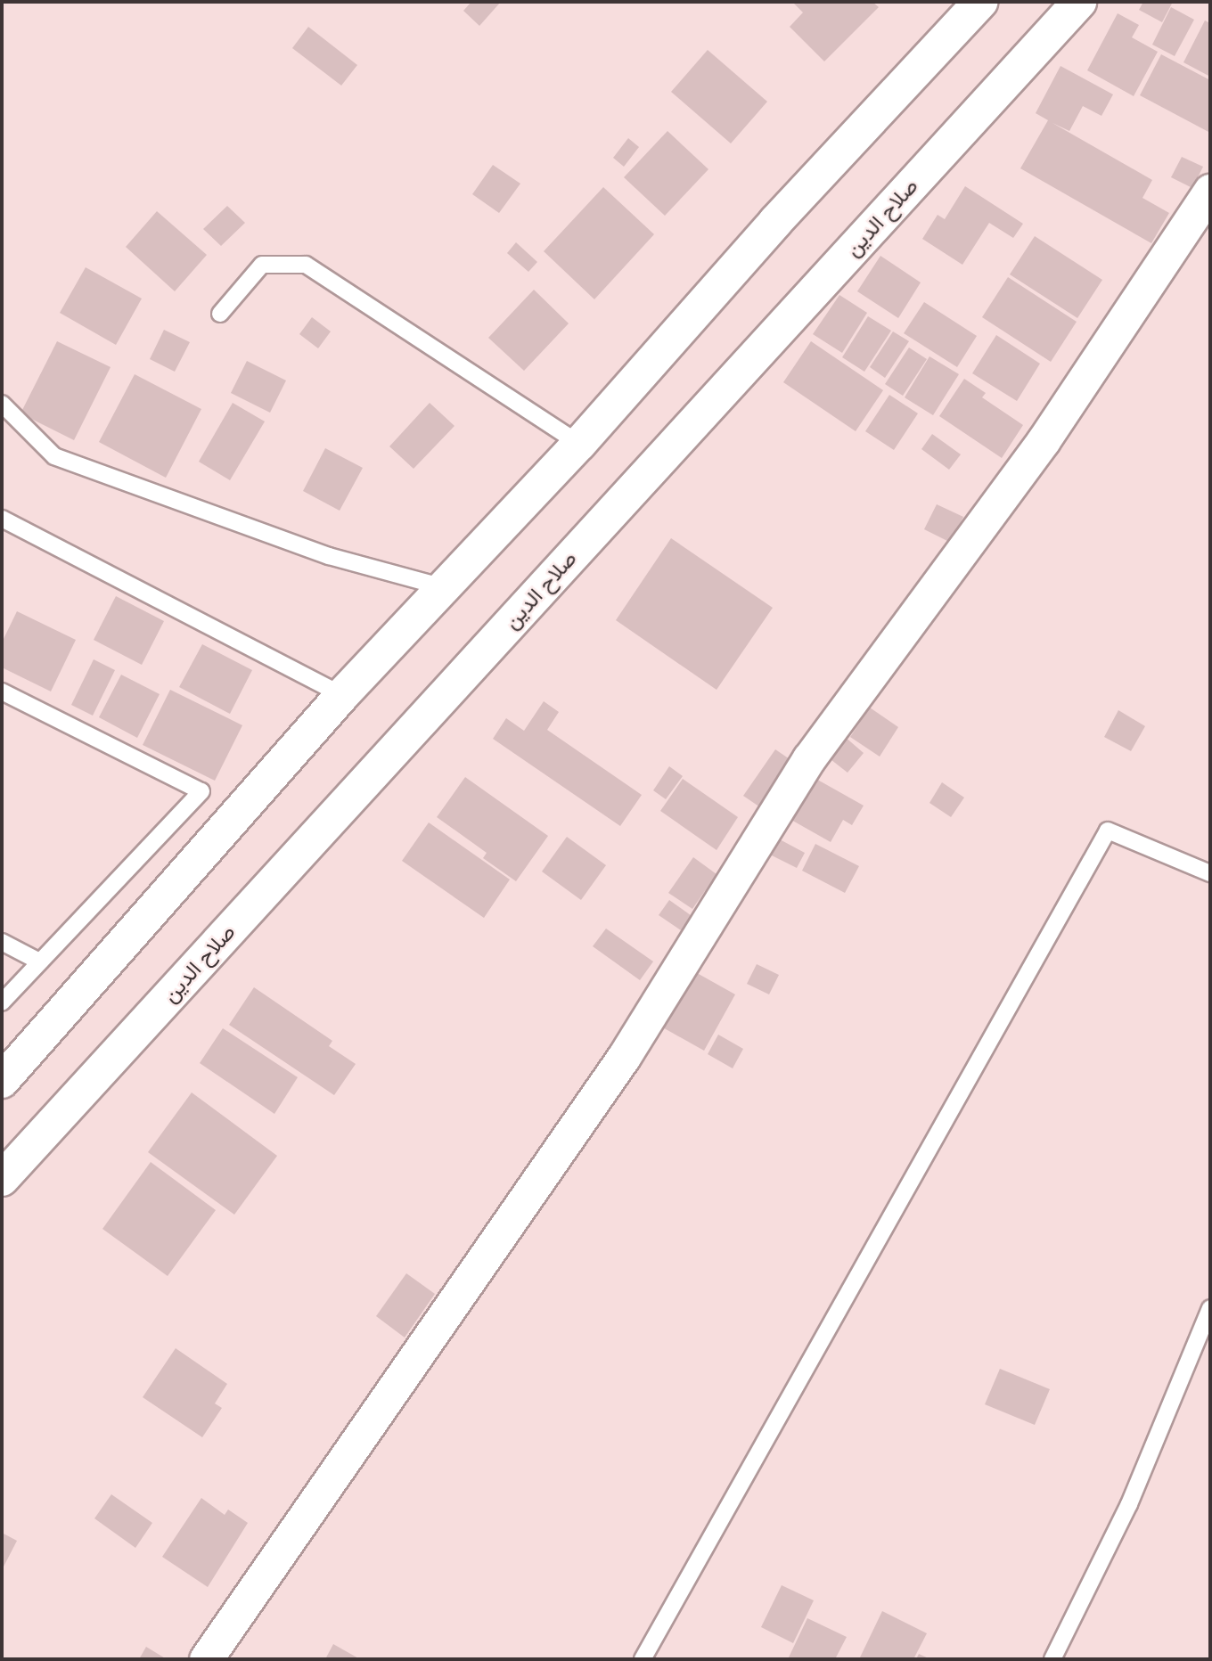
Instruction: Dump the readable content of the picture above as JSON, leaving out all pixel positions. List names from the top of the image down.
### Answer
{
  "streets": {
    "highway": ["صلاح الدين"]
  }
}
